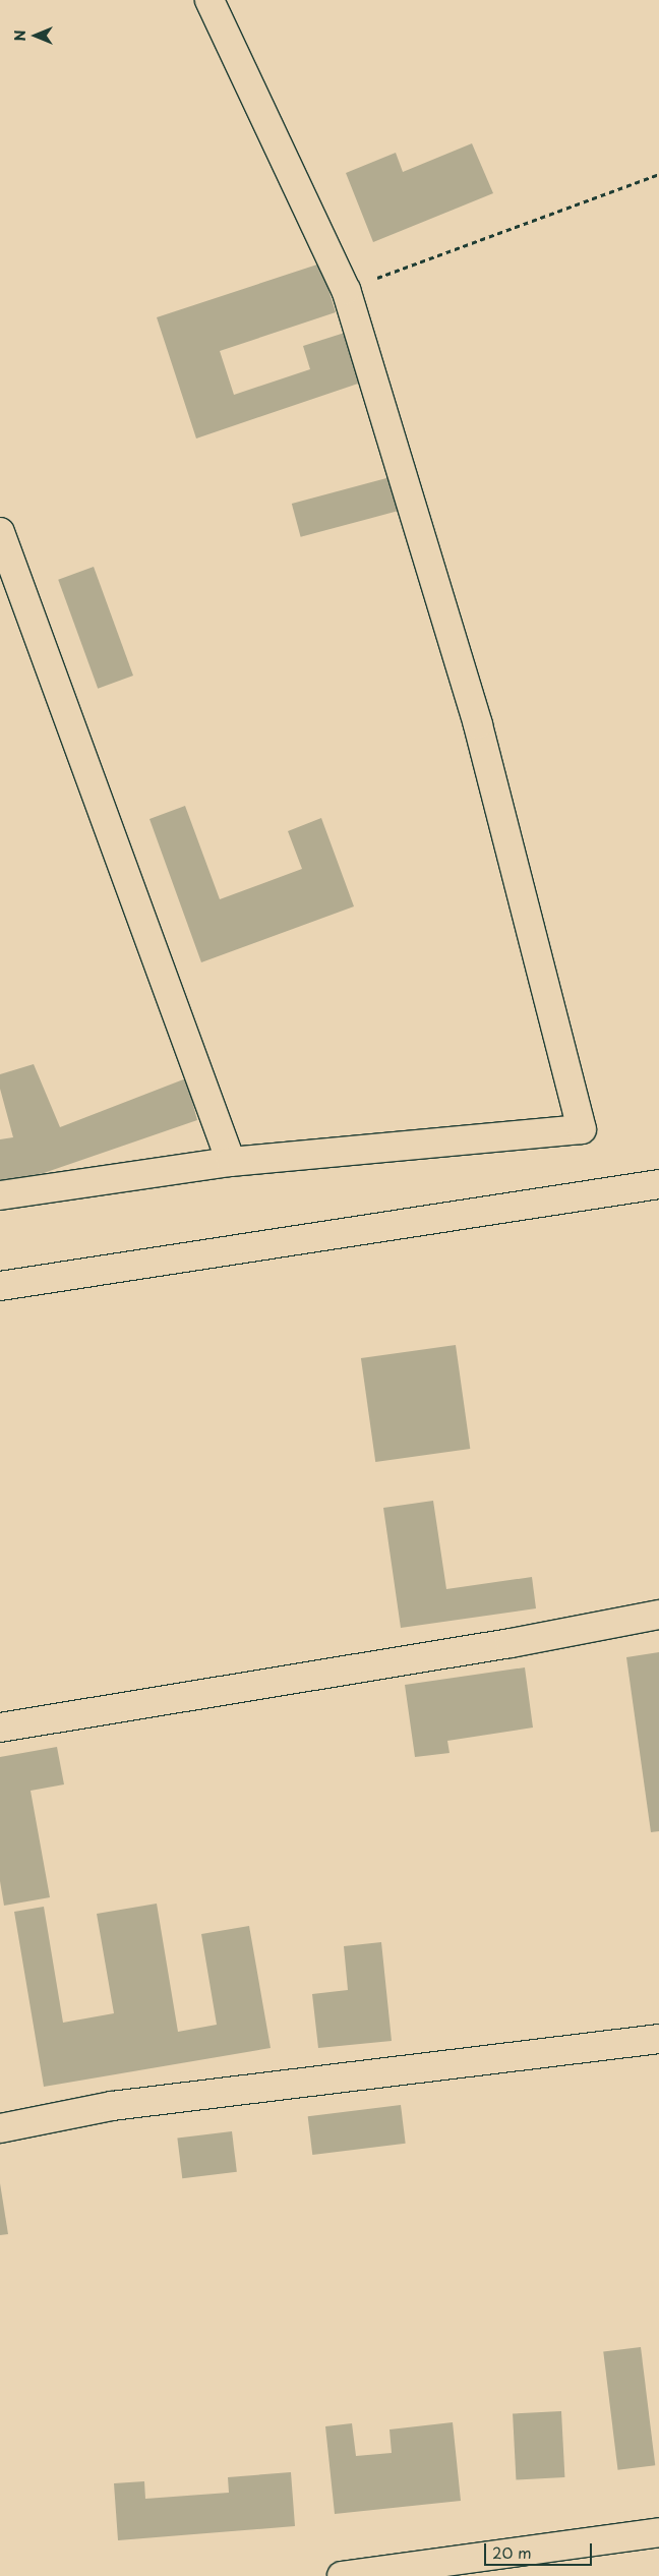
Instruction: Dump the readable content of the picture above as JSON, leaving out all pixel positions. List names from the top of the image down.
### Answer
{
  "scale_bar": "20 m",
  "north": "left"
}
